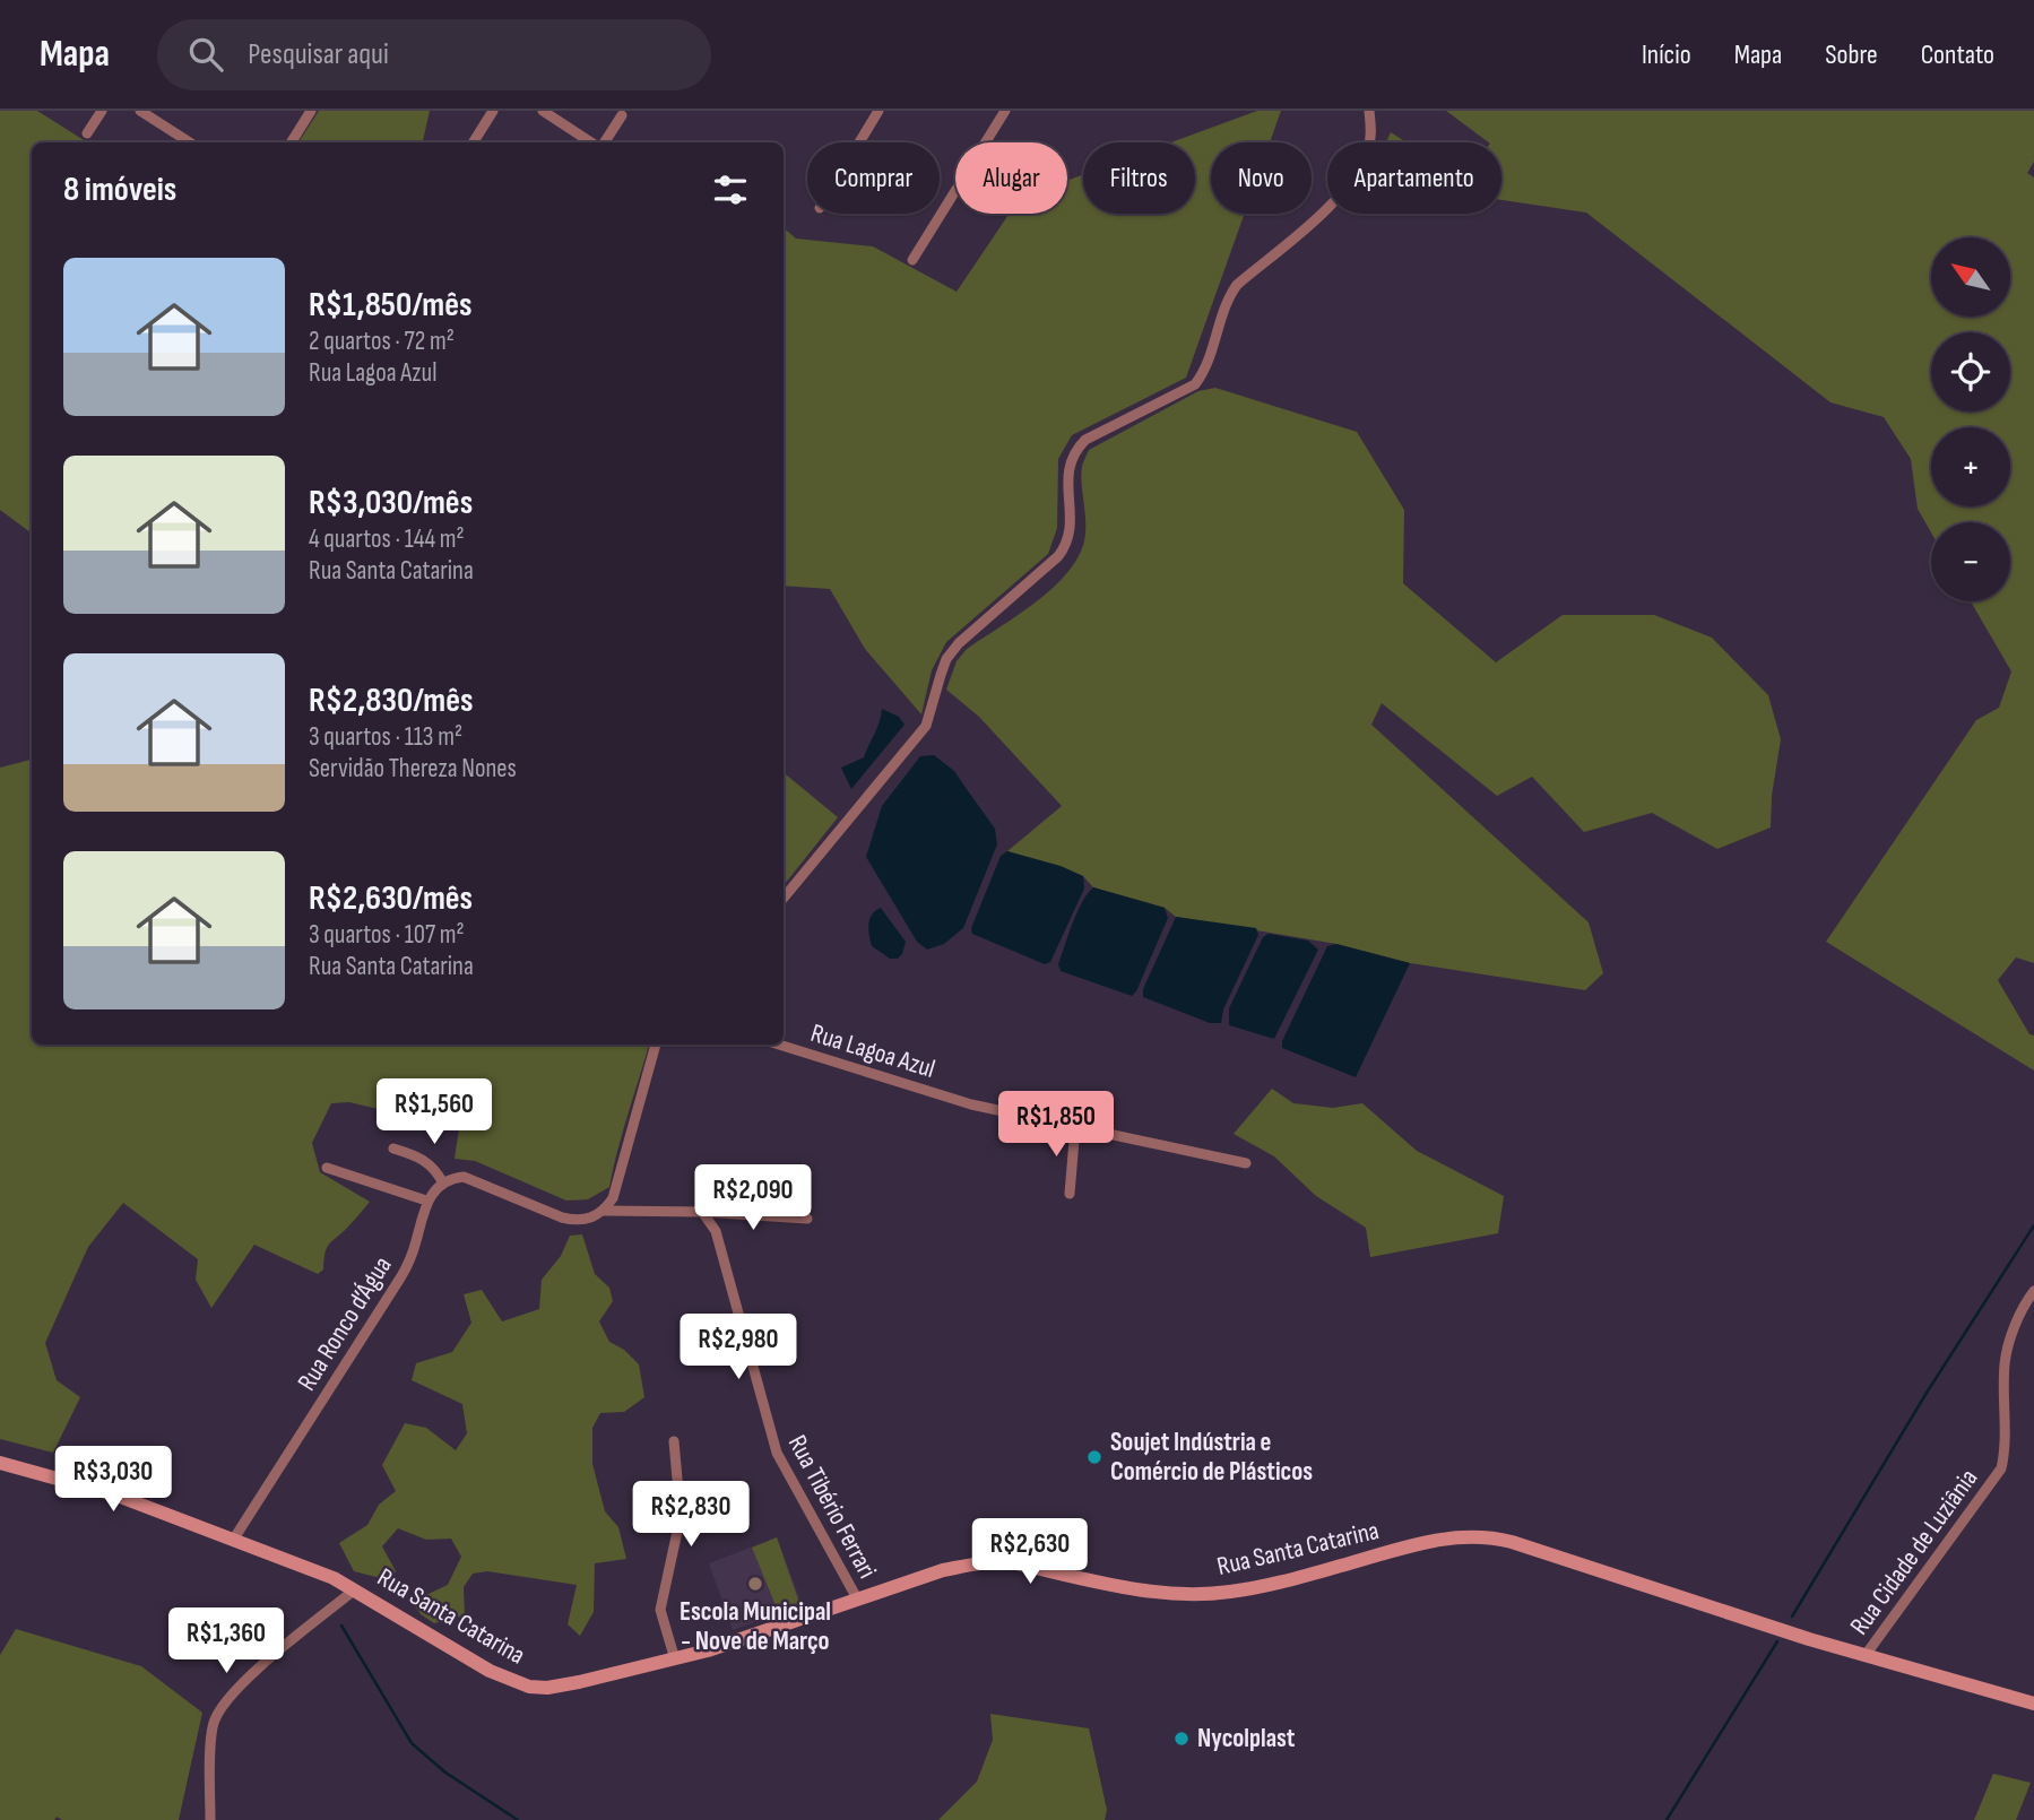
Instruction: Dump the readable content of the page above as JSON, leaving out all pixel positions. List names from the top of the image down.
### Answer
{
  "streets": {
    "street": [
      "Rua Lagoa Azul",
      "Rua Ronco d’Água",
      "Rua Tibério Ferrari",
      "Rua Santa Catarina",
      "Rua Cidade de Luziânia"
    ]
  },
  "crossings": [
    ["Rua Ronco d’Água", "Rua Santa Catarina"],
    ["Rua Tibério Ferrari", "Rua Santa Catarina"],
    ["Rua Santa Catarina", "Rua Cidade de Luziânia"]
  ],
  "places": ["Soujet Indústria e Comércio de Plásticos", "Escola Municipal - Nove de Março", "Nycolplast"],
  "north": "top left",
  "page": {
    "header": "Mapa",
    "search": "Pesquisar aqui",
    "nav": [
      "Início",
      "Mapa",
      "Sobre",
      "Contato"
    ],
    "chip": [
      "Comprar",
      "Alugar",
      "Filtros",
      "Novo",
      "Apartamento"
    ],
    "heading": "8 imóveis",
    "map_buttons": ["+", "−"],
    "list": [
      {
        "name": "R$1,850/mês",
        "note": "2 quartos · 72 m² · Rua Lagoa Azul"
      },
      {
        "name": "R$3,030/mês",
        "note": "4 quartos · 144 m² · Rua Santa Catarina"
      },
      {
        "name": "R$2,830/mês",
        "note": "3 quartos · 113 m² · Servidão Thereza Nones"
      },
      {
        "name": "R$2,630/mês",
        "note": "3 quartos · 107 m² · Rua Santa Catarina"
      }
    ],
    "price": [
      "R$1,560",
      "R$1,850",
      "R$2,090",
      "R$2,980",
      "R$3,030",
      "R$2,830",
      "R$2,630",
      "R$1,360"
    ]
  }
}
